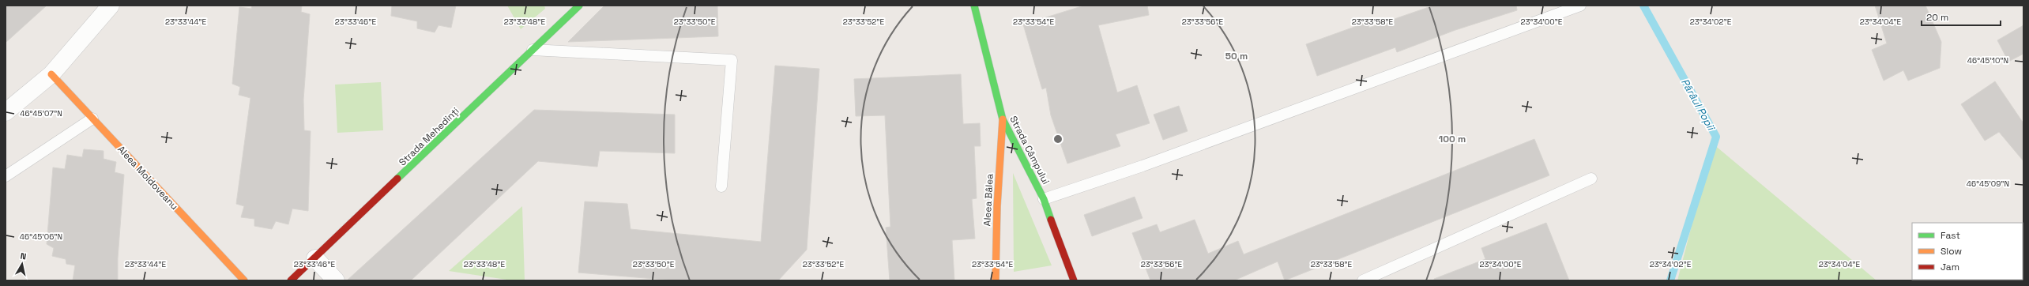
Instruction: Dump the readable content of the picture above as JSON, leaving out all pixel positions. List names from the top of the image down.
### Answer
{
  "streets": {
    "street": [
      "Strada Mehedinți",
      "Strada Câmpului",
      "Aleea Moldoveanu",
      "Aleea Bâlea"
    ]
  },
  "crossings": [
    ["Strada Câmpului", "Aleea Bâlea"]
  ],
  "water": ["Pârâul Popii"],
  "legend": ["Fast", "Slow", "Jam"],
  "scale_bar": "20 m",
  "north": "top",
  "coordinates": [
    "23°33'44\"E",
    "23°33'46\"E",
    "23°33'48\"E",
    "23°33'50\"E",
    "23°33'52\"E",
    "23°33'54\"E",
    "23°33'56\"E",
    "23°33'58\"E",
    "23°34'00\"E",
    "23°34'02\"E",
    "23°34'04\"E",
    "46°45'10\"N",
    "46°45'07\"N",
    "46°45'09\"N",
    "46°45'06\"N"
  ],
  "rings": ["50 m", "100 m"]
}
